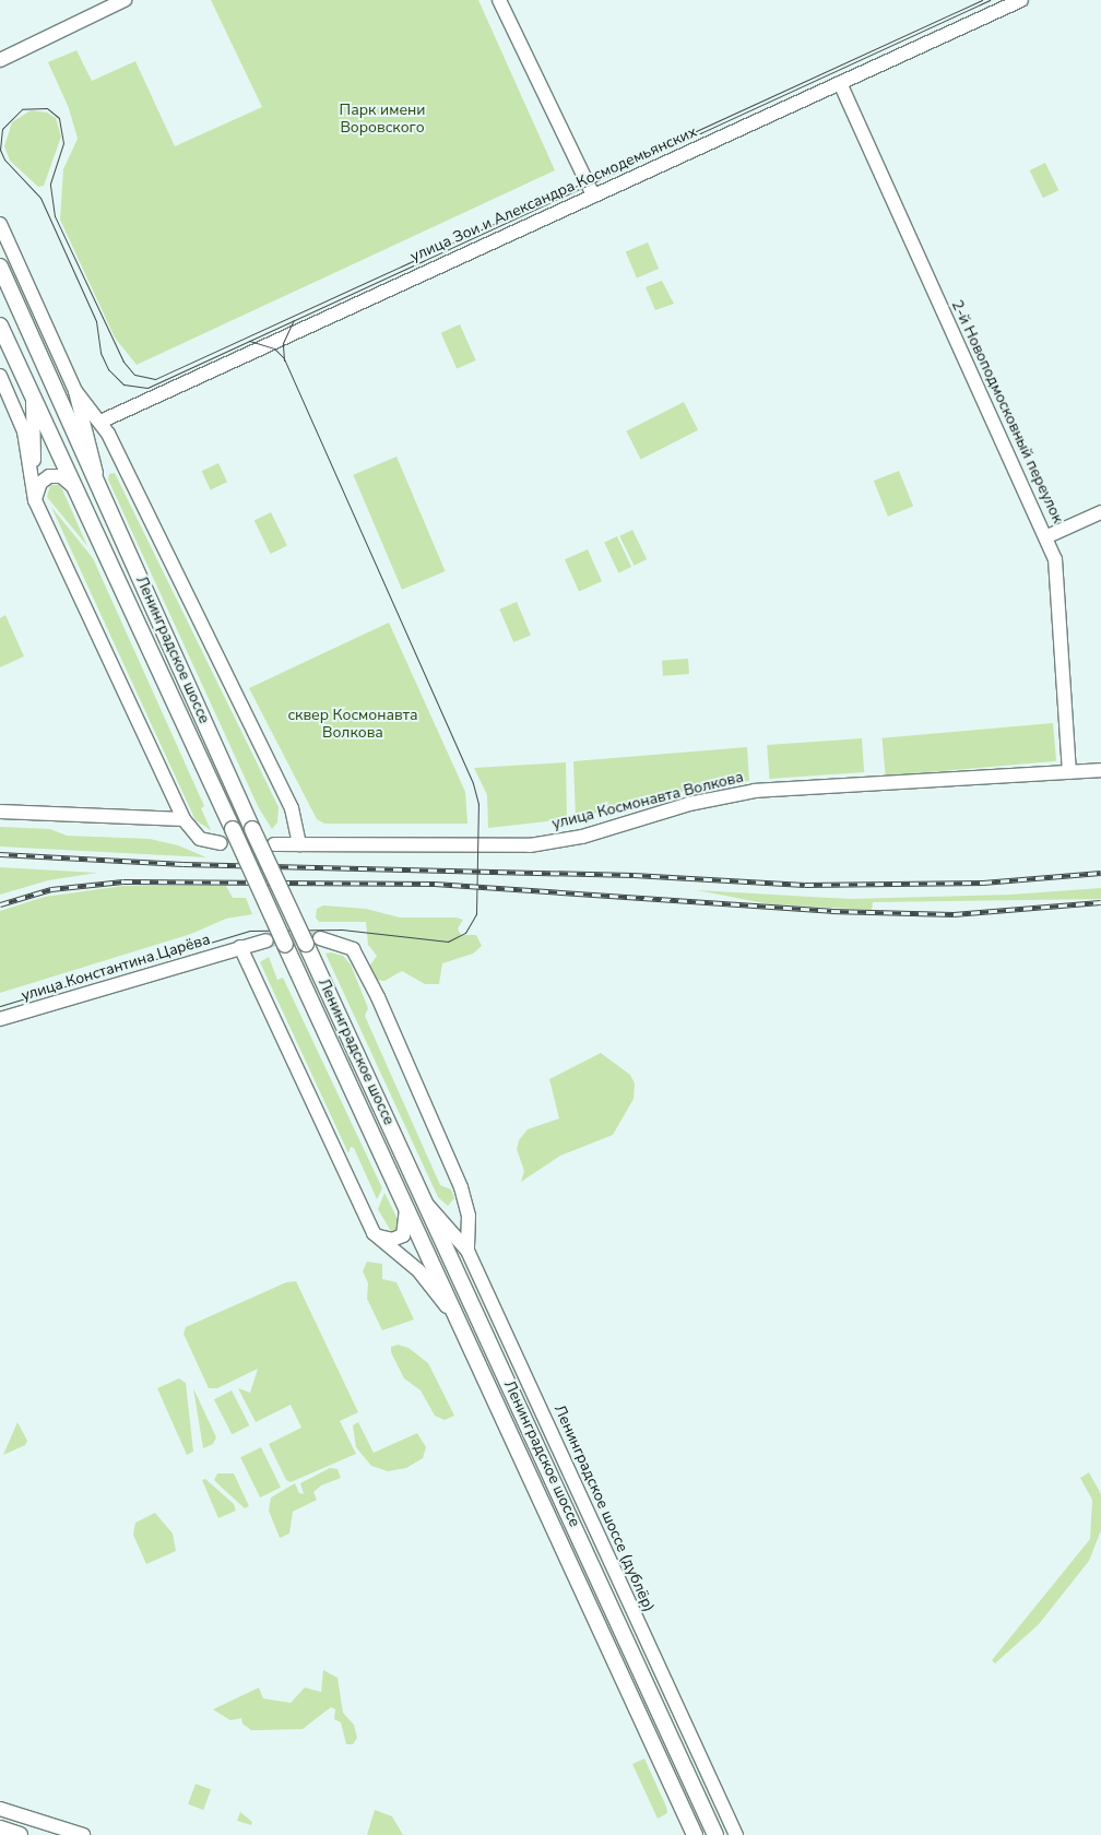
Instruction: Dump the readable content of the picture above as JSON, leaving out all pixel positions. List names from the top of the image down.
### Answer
{
  "streets": {
    "main road": [
      "улица Зои и Александра Космодемьянских",
      "2-й Новоподмосковный переулок",
      "Ленинградское шоссе",
      "улица Космонавта Волкова",
      "улица Константина Царёва",
      "Ленинградское шоссе (дублёр)"
    ]
  },
  "crossings": [
    ["улица Зои и Александра Космодемьянских", "2-й Новоподмосковный переулок"],
    ["2-й Новоподмосковный переулок", "улица Космонавта Волкова"],
    ["Ленинградское шоссе", "Ленинградское шоссе (дублёр)"]
  ],
  "parks": ["Парк имени Воровского", "сквер Космонавта Волкова"]
}
